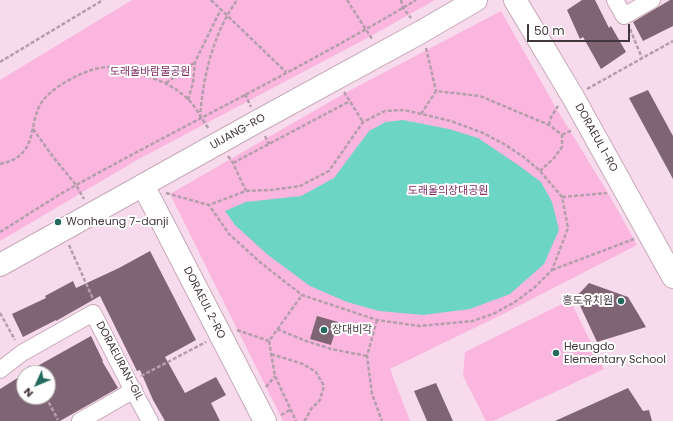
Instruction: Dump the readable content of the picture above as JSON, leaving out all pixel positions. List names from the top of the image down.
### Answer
{
  "streets": {
    "street": [
      "UIJANG-RO",
      "DORAEUL 1-RO",
      "DORAEUL 2-RO",
      "DORAEURAN-GIL"
    ]
  },
  "crossings": [
    ["UIJANG-RO", "DORAEUL 2-RO"]
  ],
  "parks": ["도래울바람물공원", "도래울의장대공원"],
  "places": [
    "Wonheung 7-danji",
    "흥도유치원",
    "장대비각",
    "Heungdo Elementary School"
  ],
  "scale_bar": "50 m",
  "north": "bottom left"
}
